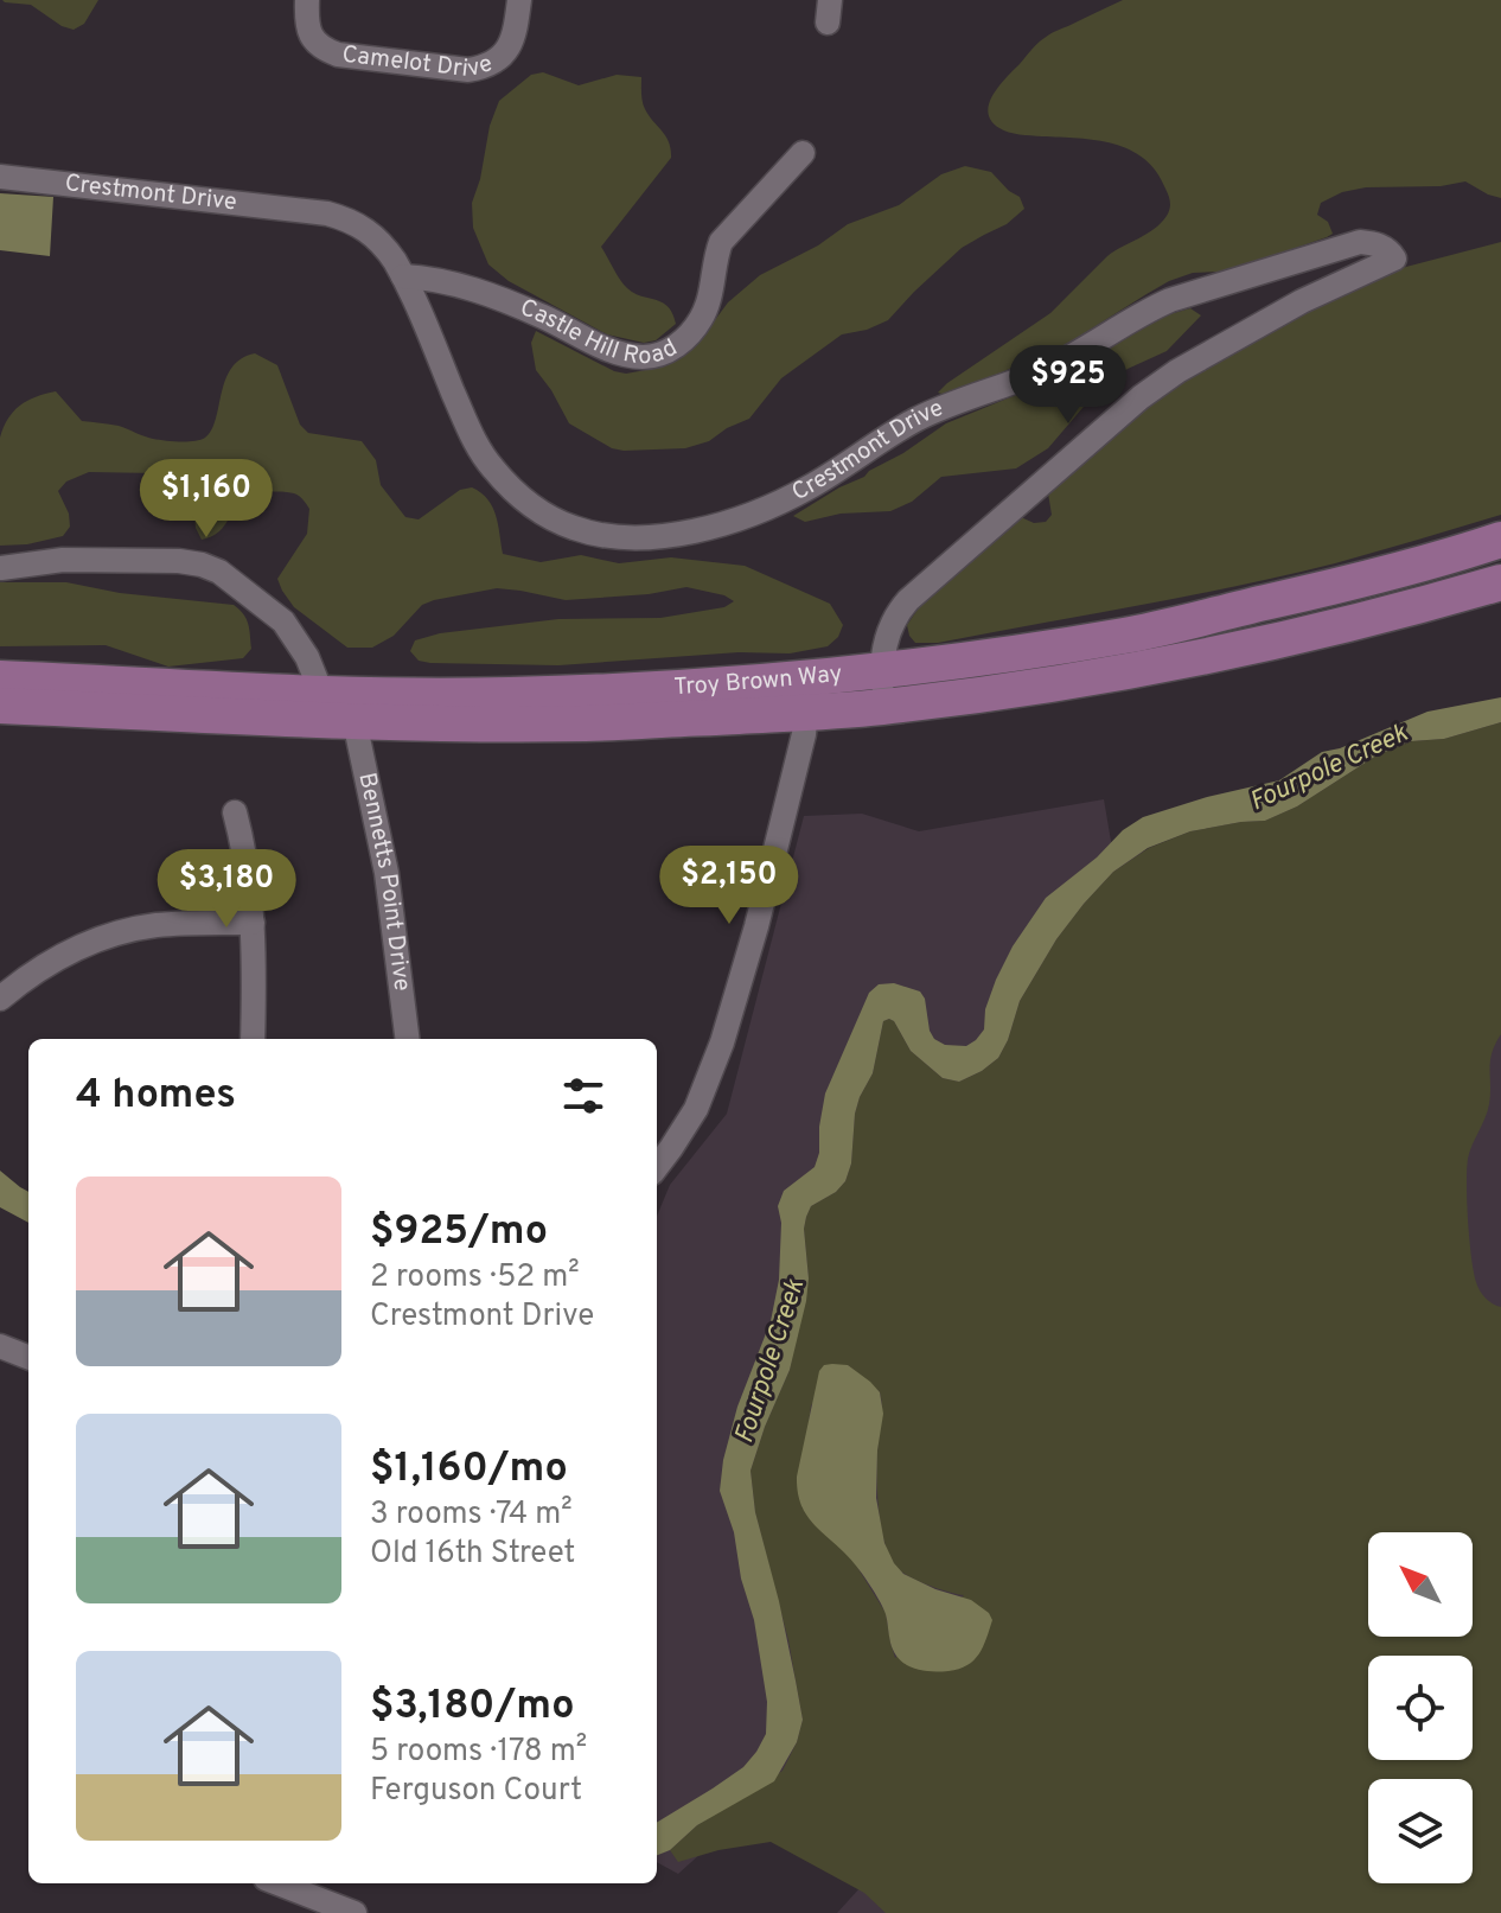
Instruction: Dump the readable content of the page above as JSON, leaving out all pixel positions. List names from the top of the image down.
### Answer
{
  "streets": {
    "main road": ["Troy Brown Way"],
    "street": [
      "Camelot Drive",
      "Crestmont Drive",
      "Castle Hill Road",
      "Bennetts Point Drive"
    ]
  },
  "crossings": [
    ["Crestmont Drive", "Castle Hill Road"],
    ["Crestmont Drive", "Troy Brown Way"],
    ["Troy Brown Way", "Bennetts Point Drive"]
  ],
  "water": ["Fourpole Creek"],
  "north": "top left",
  "page": {
    "price": [
      "$925",
      "$1,160",
      "$2,150",
      "$3,180"
    ],
    "heading": "4 homes",
    "list": [
      {
        "name": "$925/mo",
        "note": "2 rooms · 52 m² · Crestmont Drive"
      },
      {
        "name": "$1,160/mo",
        "note": "3 rooms · 74 m² · Old 16th Street"
      },
      {
        "name": "$3,180/mo",
        "note": "5 rooms · 178 m² · Ferguson Court"
      }
    ]
  }
}
